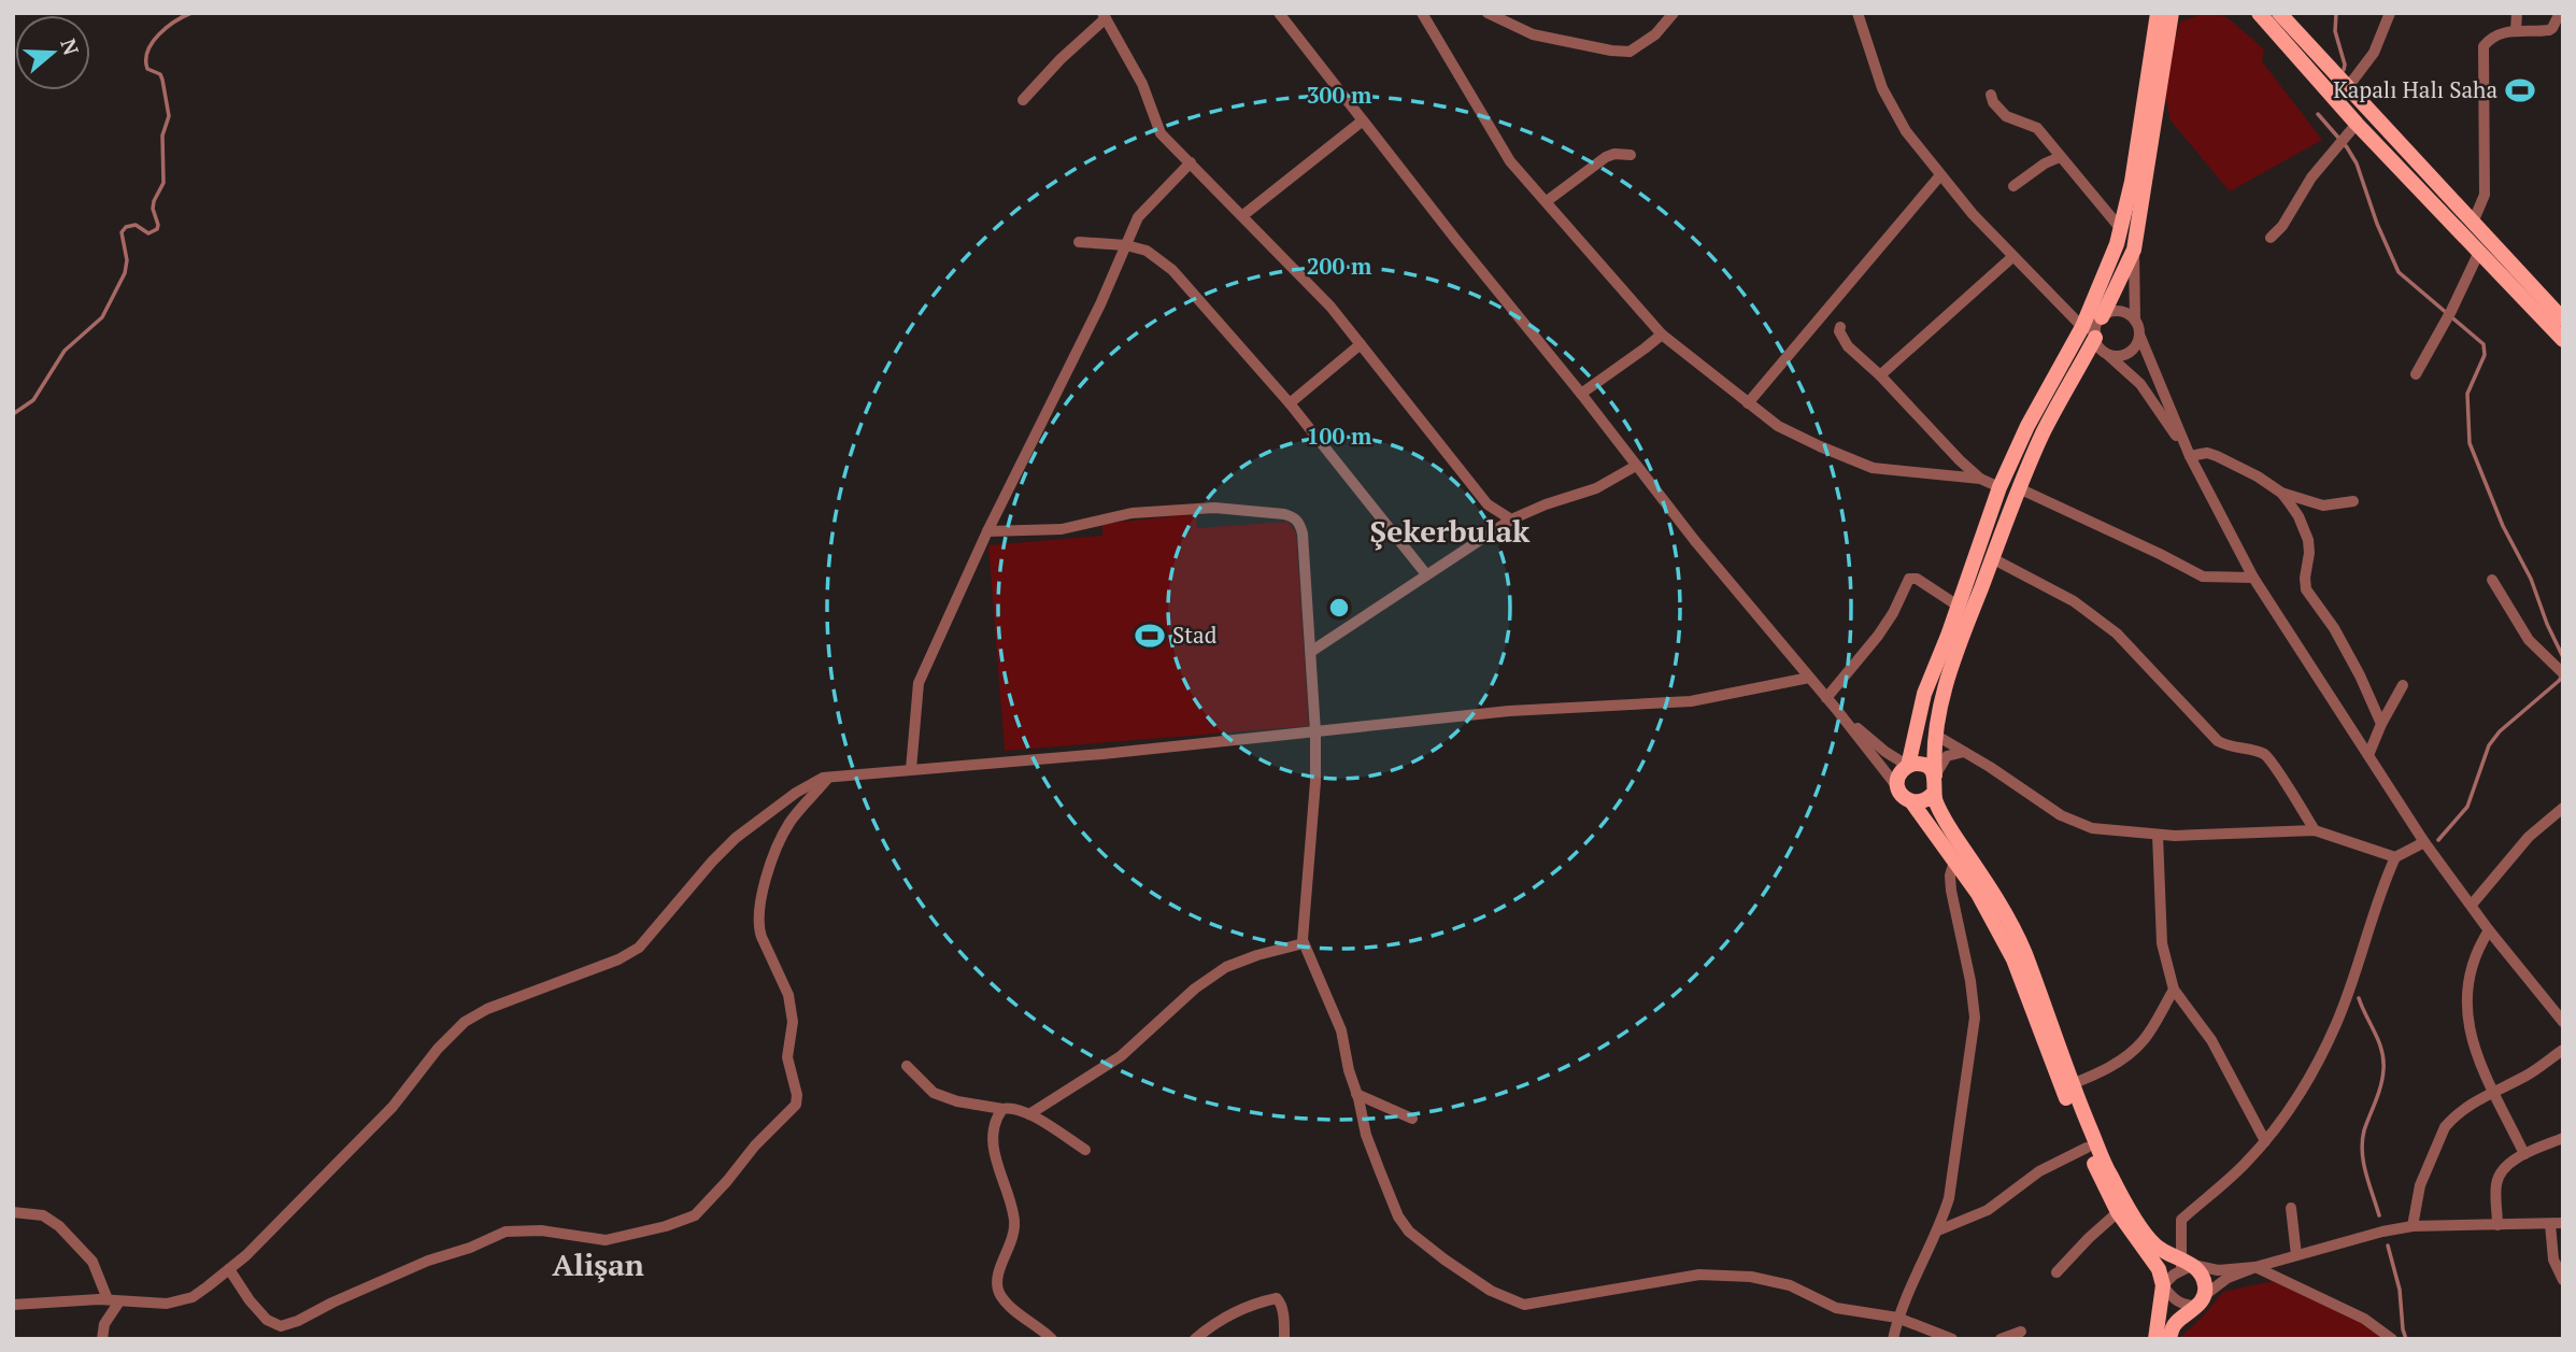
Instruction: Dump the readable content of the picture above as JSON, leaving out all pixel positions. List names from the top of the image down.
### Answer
{
  "districts": ["Şekerbulak", "Alişan"],
  "places": {
    "sports": ["Kapalı Halı Saha", "Stad"]
  },
  "north": "right",
  "rings": ["300 m", "200 m", "100 m"]
}
